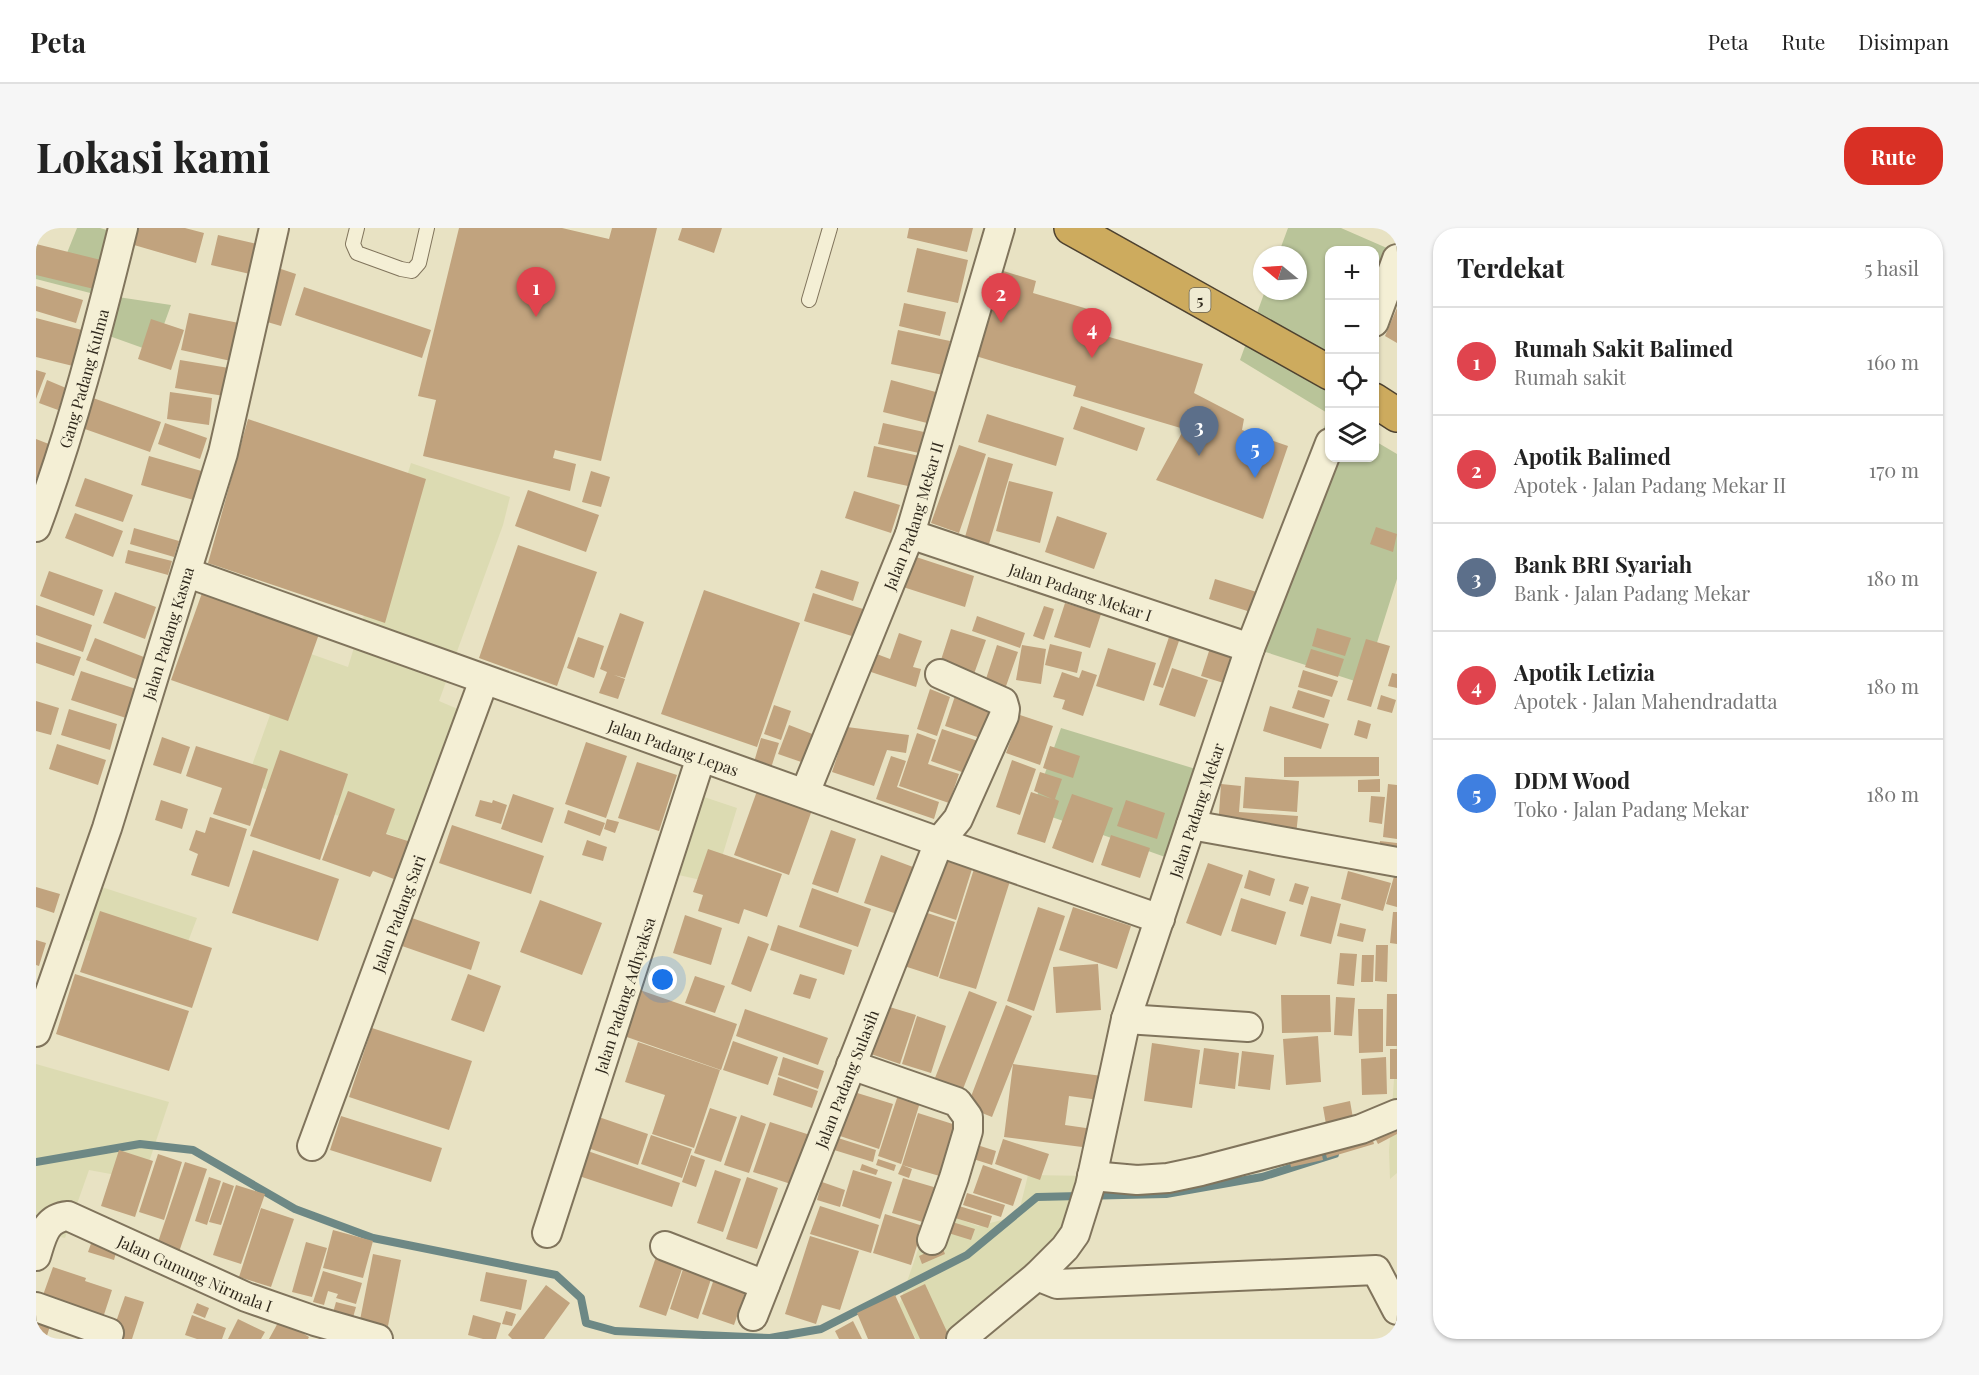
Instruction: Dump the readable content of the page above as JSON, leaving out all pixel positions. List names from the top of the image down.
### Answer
{
  "streets": {
    "highway": ["5"],
    "street": [
      "Gang Padang Kulma",
      "Jalan Padang Mekar II",
      "Jalan Padang Mekar I",
      "Jalan Padang Kasna",
      "Jalan Padang Lepas",
      "Jalan Padang Mekar",
      "Jalan Padang Sari",
      "Jalan Padang Adhyaksa",
      "Jalan Padang Sulasih",
      "Jalan Gunung Nirmala I"
    ]
  },
  "crossings": [
    ["Jalan Padang Mekar II", "Jalan Padang Mekar I"],
    ["Jalan Padang Mekar II", "Jalan Padang Lepas"],
    ["Jalan Padang Mekar I", "Jalan Padang Mekar"],
    ["Jalan Padang Kasna", "Jalan Padang Lepas"],
    ["Jalan Padang Lepas", "Jalan Padang Mekar"],
    ["Jalan Padang Lepas", "Jalan Padang Sari"],
    ["Jalan Padang Lepas", "Jalan Padang Adhyaksa"],
    ["Jalan Padang Lepas", "Jalan Padang Sulasih"]
  ],
  "north": "left",
  "page": {
    "header": "Peta",
    "nav": ["Peta", "Rute", "Disimpan"],
    "buttons": "Rute",
    "title": "Lokasi kami",
    "heading": ["Terdekat", "5 hasil"],
    "map_buttons": ["+", "−"],
    "pins": [
      "1",
      "2",
      "4",
      "3",
      "5"
    ],
    "list": [
      {
        "mark": "1",
        "name": "Rumah Sakit Balimed",
        "note": "Rumah sakit",
        "value": "160 m"
      },
      {
        "mark": "2",
        "name": "Apotik Balimed",
        "note": "Apotek · Jalan Padang Mekar II",
        "value": "170 m"
      },
      {
        "mark": "3",
        "name": "Bank BRI Syariah",
        "note": "Bank · Jalan Padang Mekar",
        "value": "180 m"
      },
      {
        "mark": "4",
        "name": "Apotik Letizia",
        "note": "Apotek · Jalan Mahendradatta",
        "value": "180 m"
      },
      {
        "mark": "5",
        "name": "DDM Wood",
        "note": "Toko · Jalan Padang Mekar",
        "value": "180 m"
      }
    ]
  }
}
